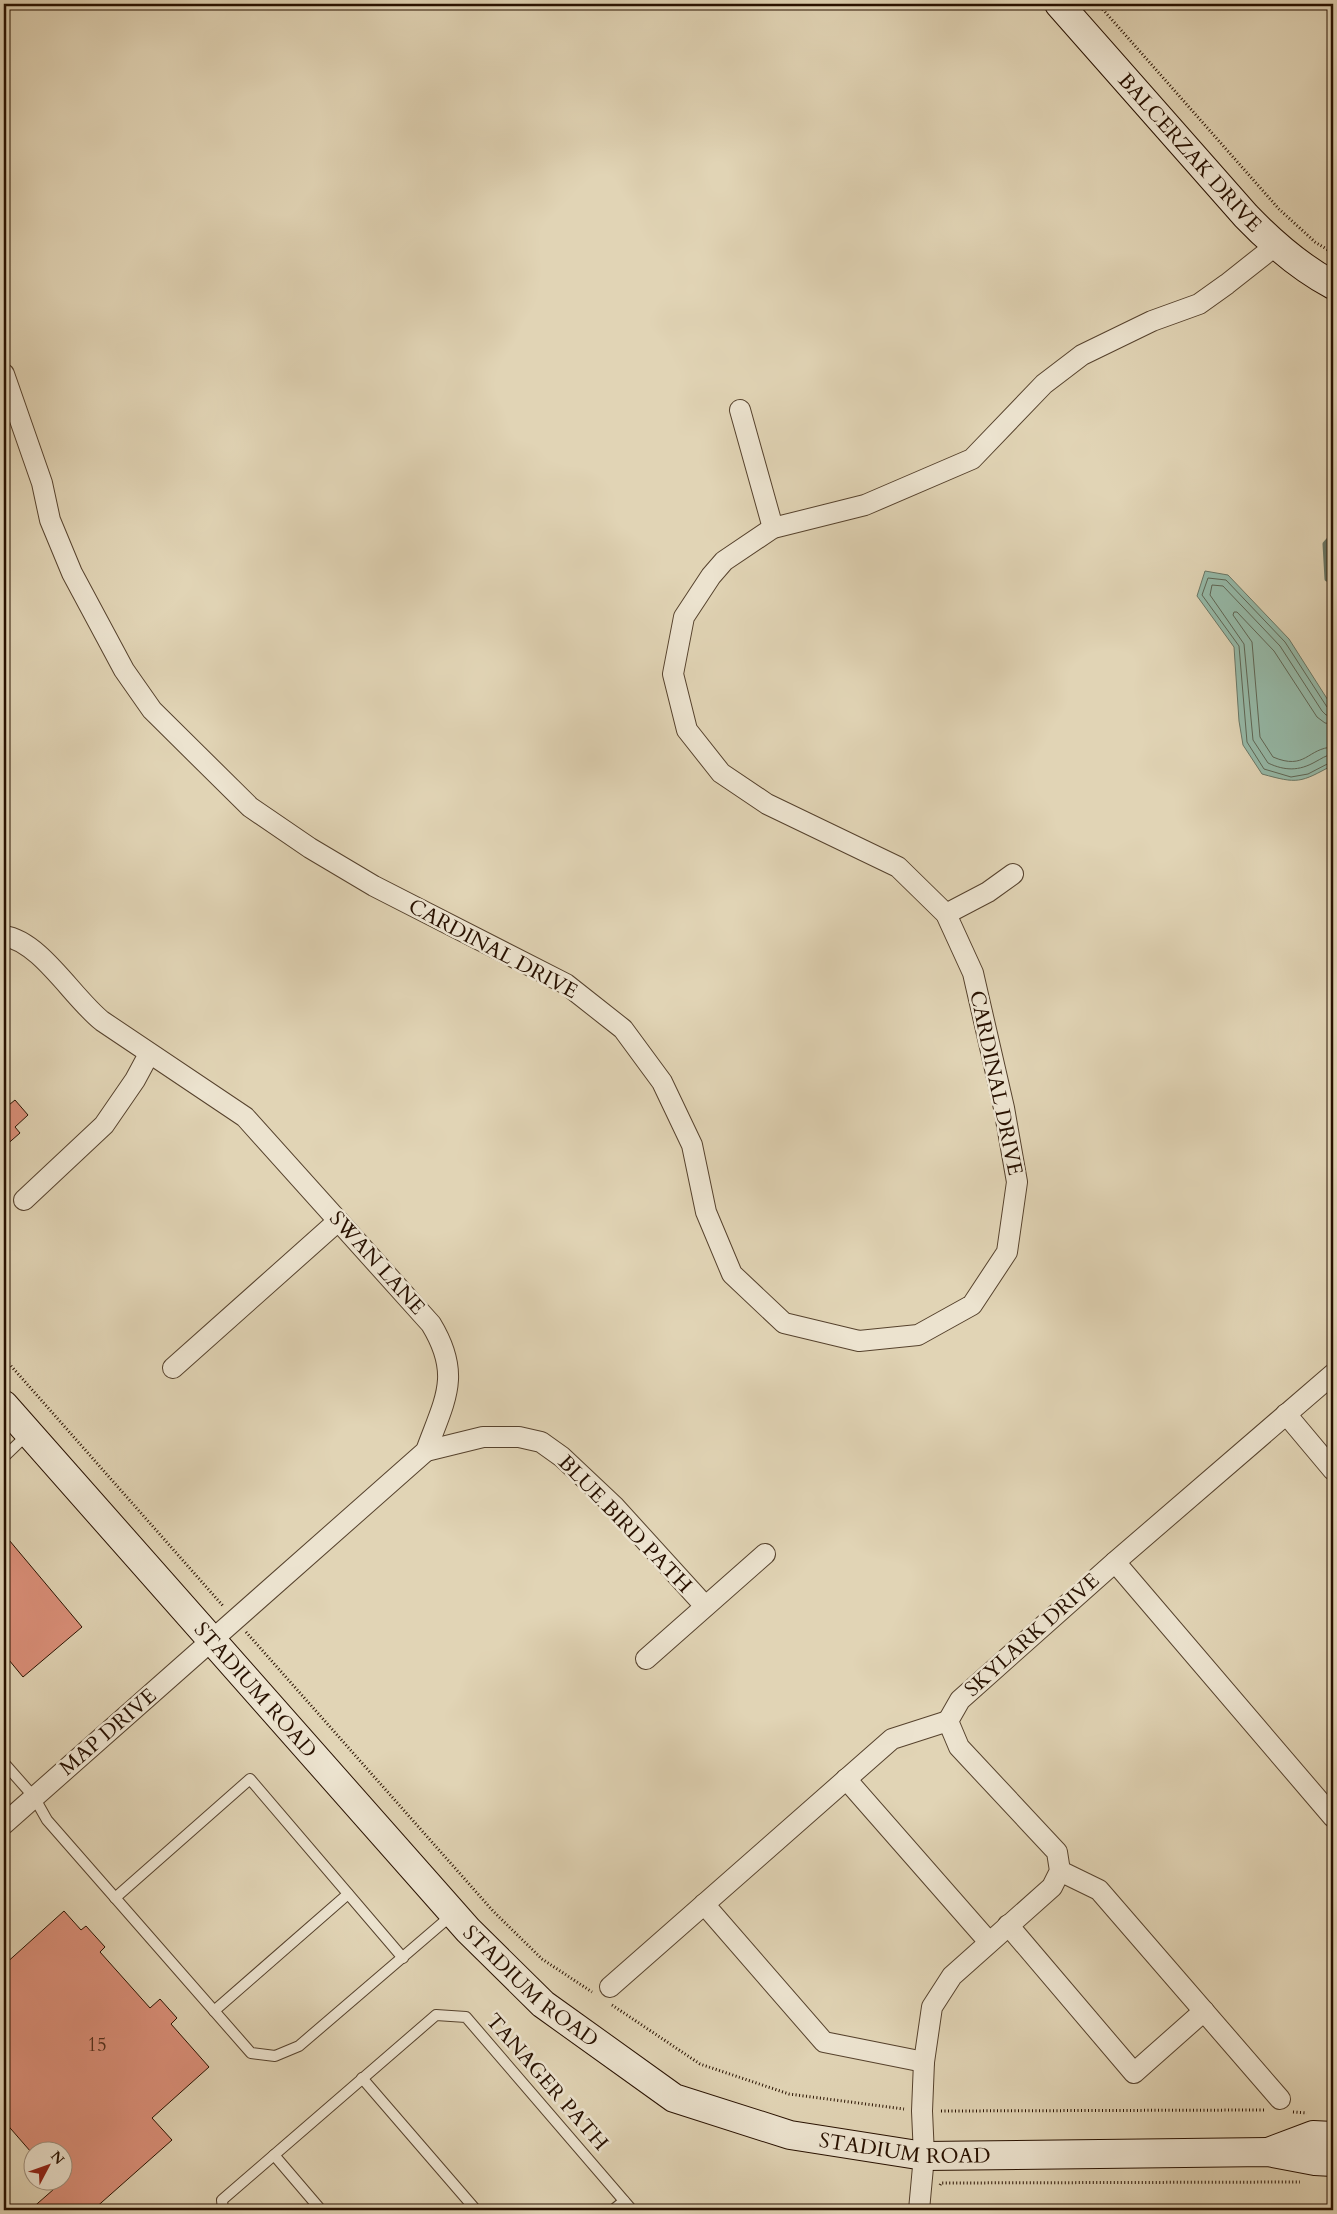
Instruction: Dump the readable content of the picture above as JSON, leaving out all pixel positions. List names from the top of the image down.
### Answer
{
  "streets": {
    "street": [
      "BALCERZAK DRIVE",
      "CARDINAL DRIVE",
      "SWAN LANE",
      "BLUE BIRD PATH",
      "SKYLARK DRIVE",
      "STADIUM ROAD",
      "MAP DRIVE"
    ],
    "lane": ["TANAGER PATH"]
  },
  "crossings": [
    ["BALCERZAK DRIVE", "CARDINAL DRIVE"],
    ["SWAN LANE", "BLUE BIRD PATH"],
    ["SWAN LANE", "STADIUM ROAD"],
    ["SWAN LANE", "MAP DRIVE"],
    ["STADIUM ROAD", "MAP DRIVE"]
  ],
  "house_numbers": ["15"],
  "north": "top right"
}
